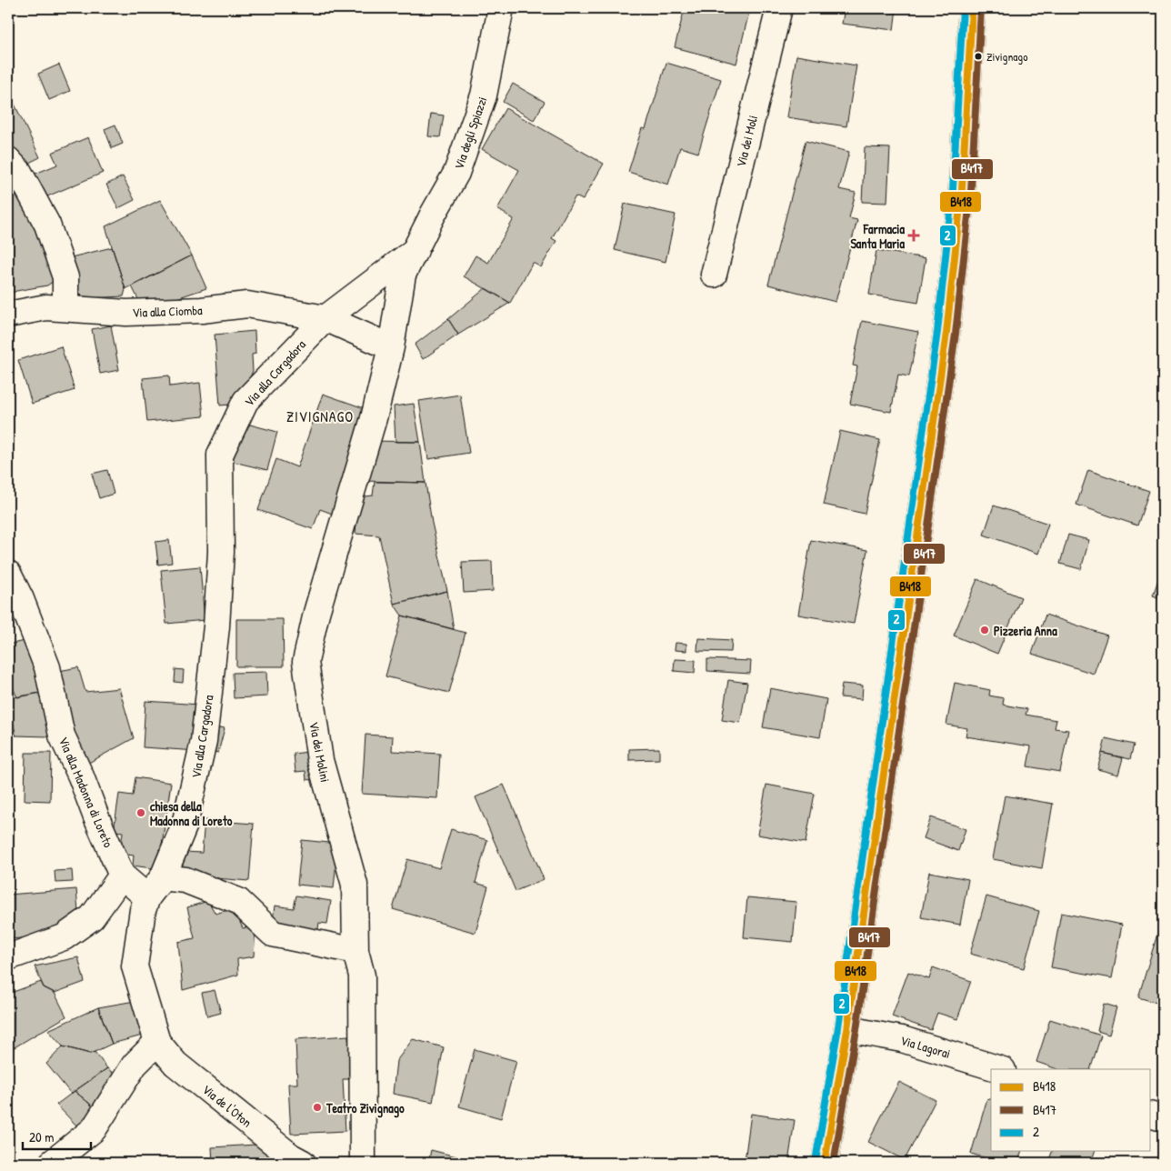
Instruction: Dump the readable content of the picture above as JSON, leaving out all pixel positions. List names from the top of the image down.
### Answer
{
  "streets": {
    "street": [
      "Via degli Spiazzi",
      "Via dei Moli",
      "Via alla Ciomba",
      "Via alla Cargadora",
      "Via dei Molini",
      "Via alla Madonna di Loreto",
      "Via Lagorai",
      "Via de l'Oton"
    ]
  },
  "crossings": [
    ["Via degli Spiazzi", "Via alla Ciomba"],
    ["Via degli Spiazzi", "Via alla Cargadora"],
    ["Via degli Spiazzi", "Via dei Molini"],
    ["Via alla Ciomba", "Via alla Cargadora"],
    ["Via alla Ciomba", "Via dei Molini"],
    ["Via alla Cargadora", "Via alla Madonna di Loreto"],
    ["Via alla Cargadora", "Via de l'Oton"]
  ],
  "districts": ["ZIVIGNAGO"],
  "places": {
    "other": [
      "Zivignago",
      "Pizzeria Anna",
      "chiesa della Madonna di Loreto",
      "Teatro Zivignago"
    ],
    "health": ["Farmacia Santa Maria"]
  },
  "lines": ["transit line B418", "transit line 2", "transit line B417"],
  "legend": ["B418", "B417", "2"],
  "scale_bar": "20 m"
}
